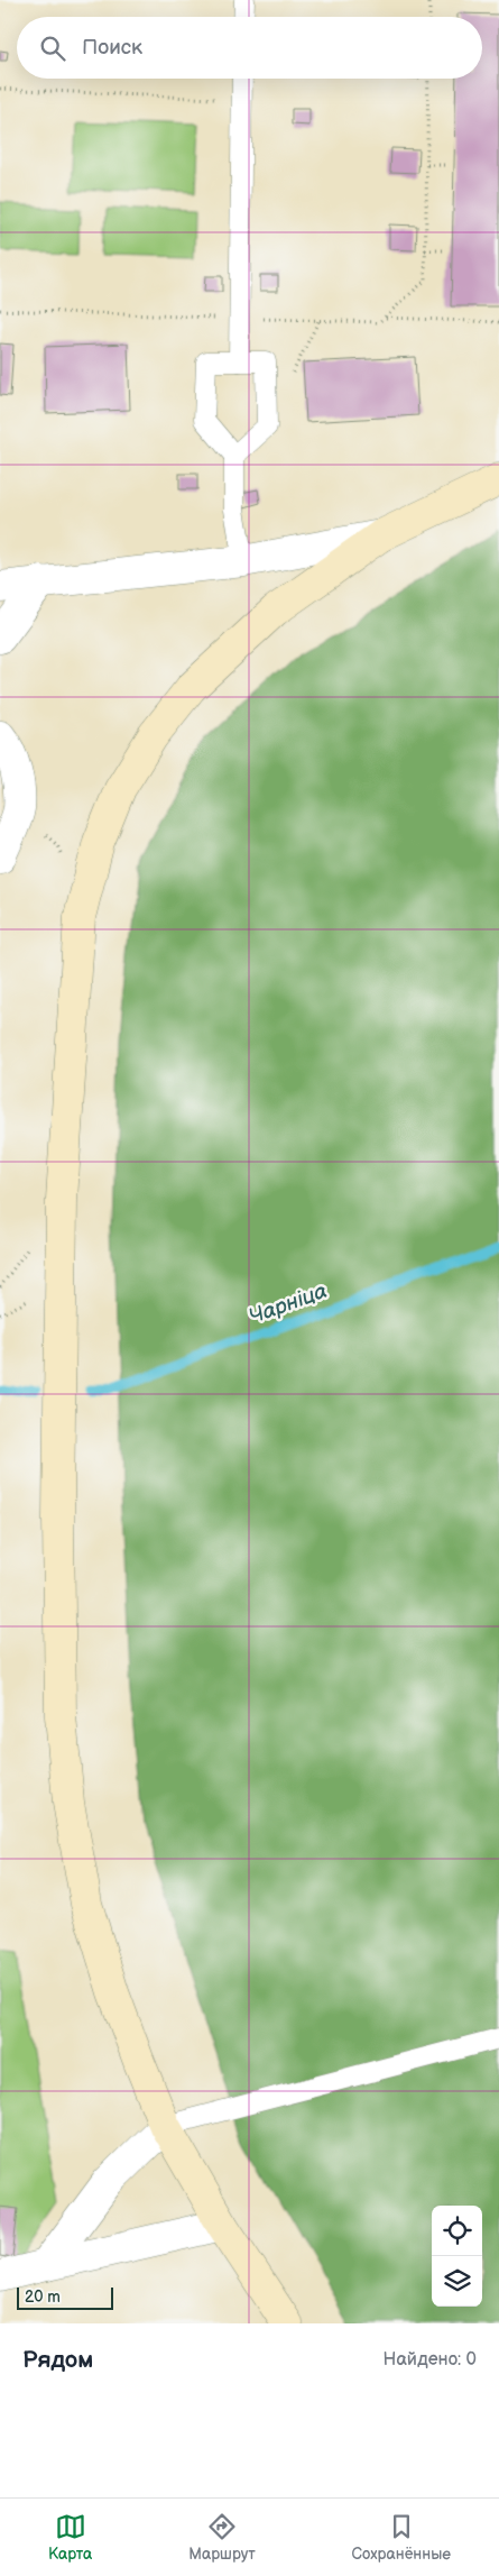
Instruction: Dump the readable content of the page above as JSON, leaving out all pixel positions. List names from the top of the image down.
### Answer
{
  "water": ["Чарніца"],
  "scale_bar": "20 m",
  "page": {
    "search": "Поиск",
    "scale": "20 m",
    "heading": ["Рядом", "Найдено: 0"],
    "nav": ["Карта", "Маршрут", "Сохранённые"]
  }
}
